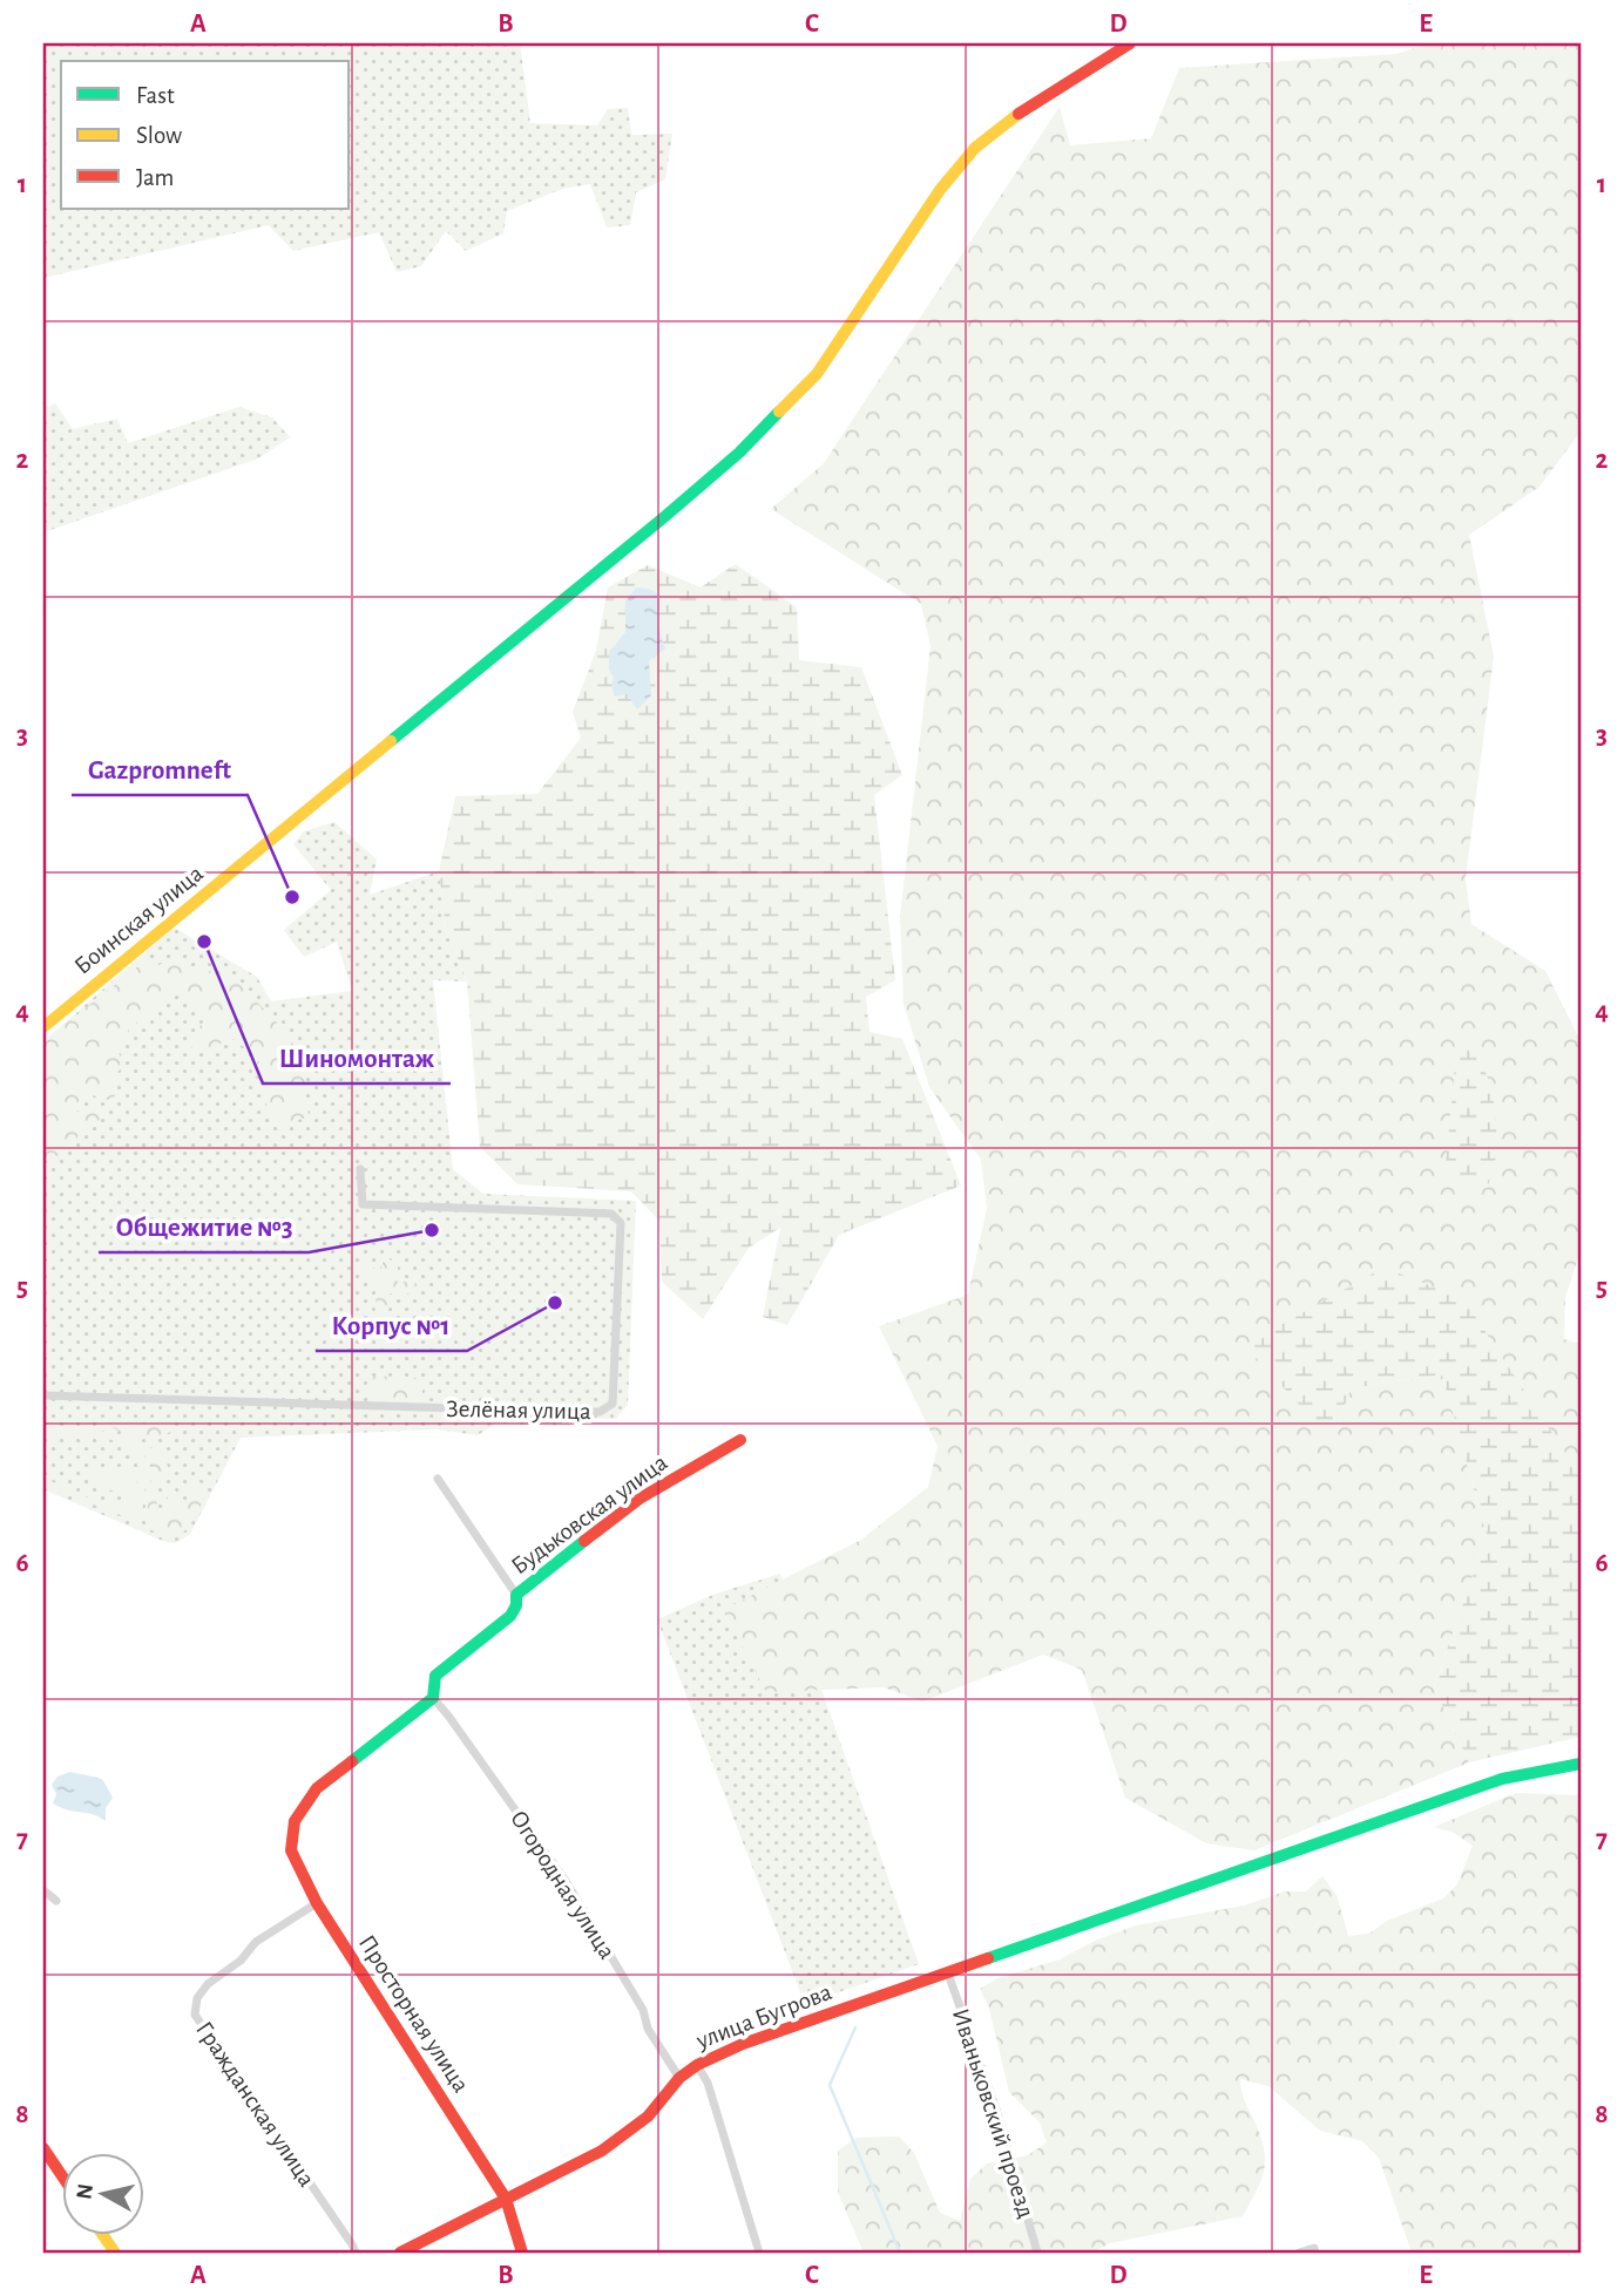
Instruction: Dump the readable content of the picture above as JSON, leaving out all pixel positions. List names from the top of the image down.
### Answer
{
  "streets": {
    "street": [
      "Боинская улица",
      "Зелёная улица",
      "Будьковская улица",
      "Огородная улица",
      "Просторная улица",
      "улица Бугрова",
      "Гражданская улица",
      "Иваньковский проезд"
    ]
  },
  "crossings": [
    ["Будьковская улица", "Огородная улица"],
    ["Будьковская улица", "Просторная улица"],
    ["Огородная улица", "улица Бугрова"],
    ["Просторная улица", "улица Бугрова"],
    ["Просторная улица", "Гражданская улица"],
    ["улица Бугрова", "Иваньковский проезд"]
  ],
  "places": [
    "Gazpromneft",
    "Шиномонтаж",
    "Общежитие №3",
    "Корпус №1"
  ],
  "legend": ["Fast", "Slow", "Jam"],
  "north": "left",
  "grid": {
    "columns": [
      "A",
      "B",
      "C",
      "D",
      "E"
    ],
    "rows": [
      "1",
      "2",
      "3",
      "4",
      "5",
      "6",
      "7",
      "8"
    ]
  }
}
